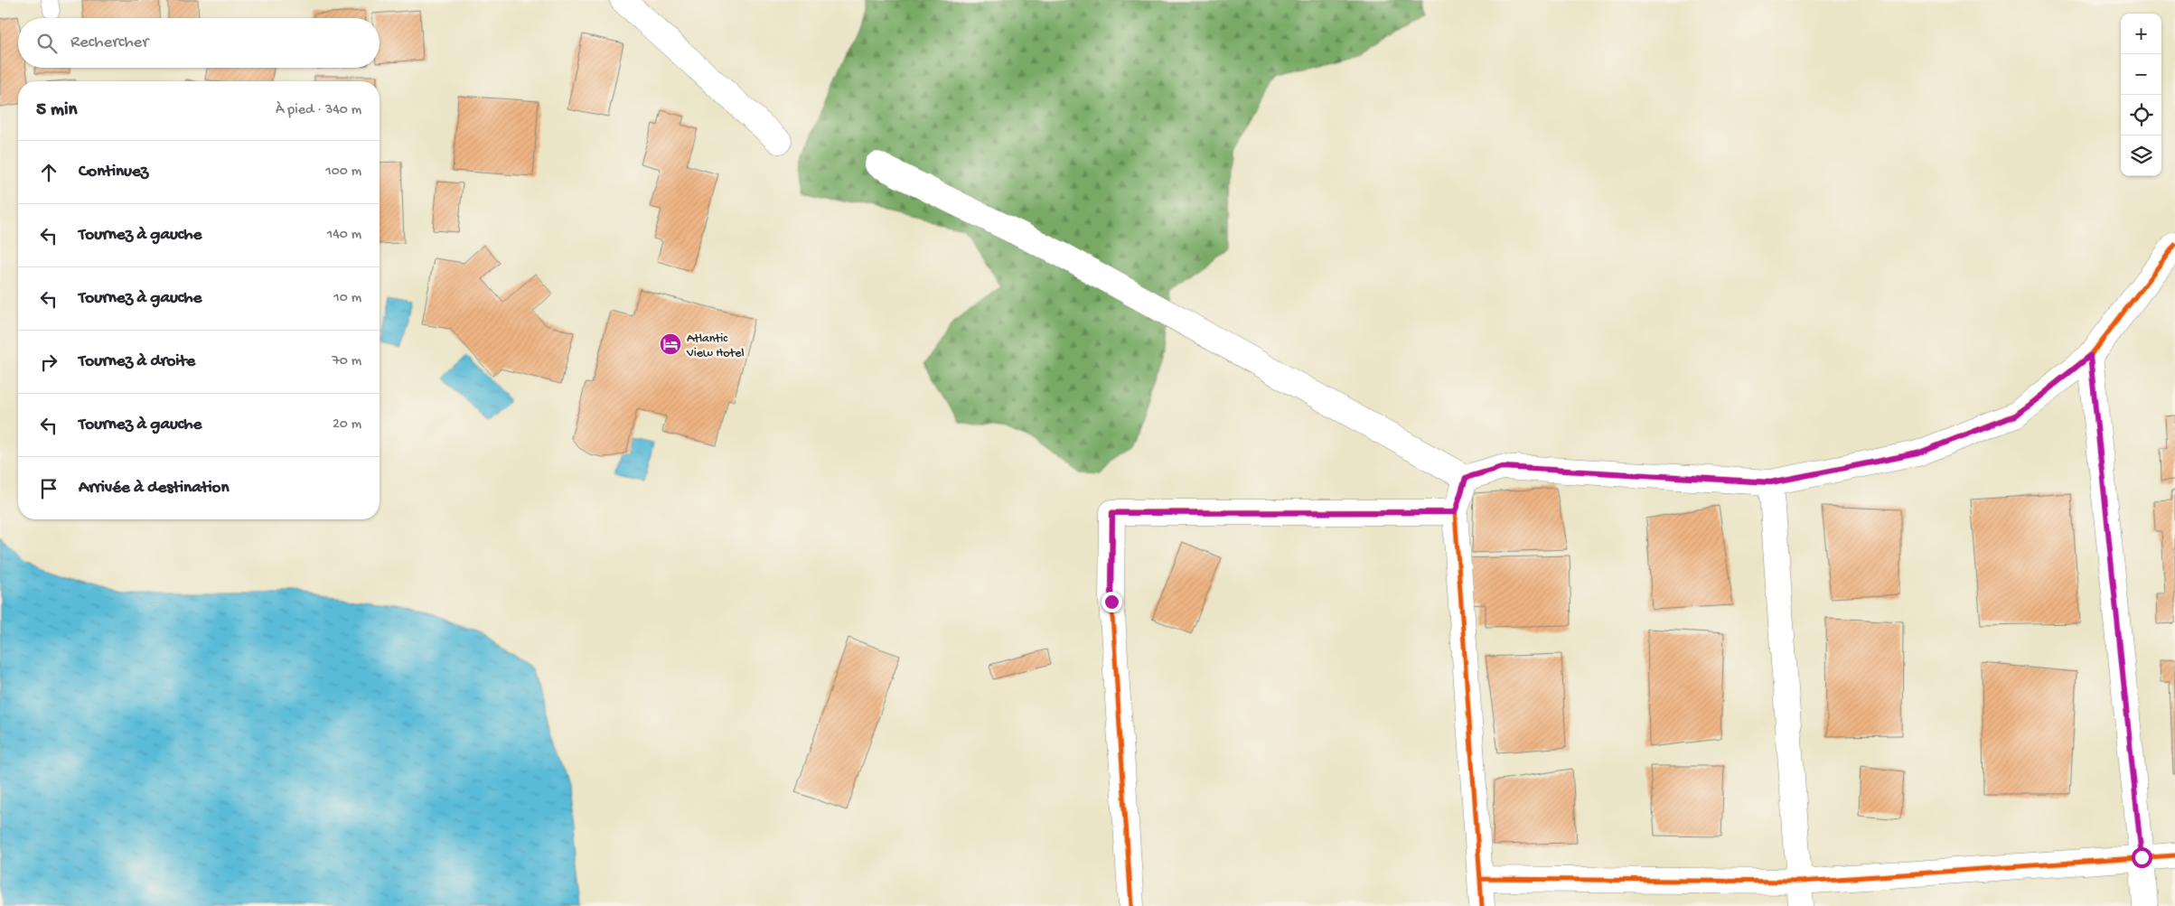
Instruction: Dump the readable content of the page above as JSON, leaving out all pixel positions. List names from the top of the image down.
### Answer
{
  "places": {
    "hotel": ["Atlantic View Hotel"]
  },
  "page": {
    "map_buttons": ["+", "−"],
    "search": "Rechercher",
    "heading": ["5 min", "À pied · 340 m"],
    "list": [
      ["Continuez", "100 m"],
      ["Tournez à gauche", "140 m"],
      ["Tournez à gauche", "10 m"],
      ["Tournez à droite", "70 m"],
      ["Tournez à gauche", "20 m"],
      "Arrivée à destination"
    ]
  }
}
